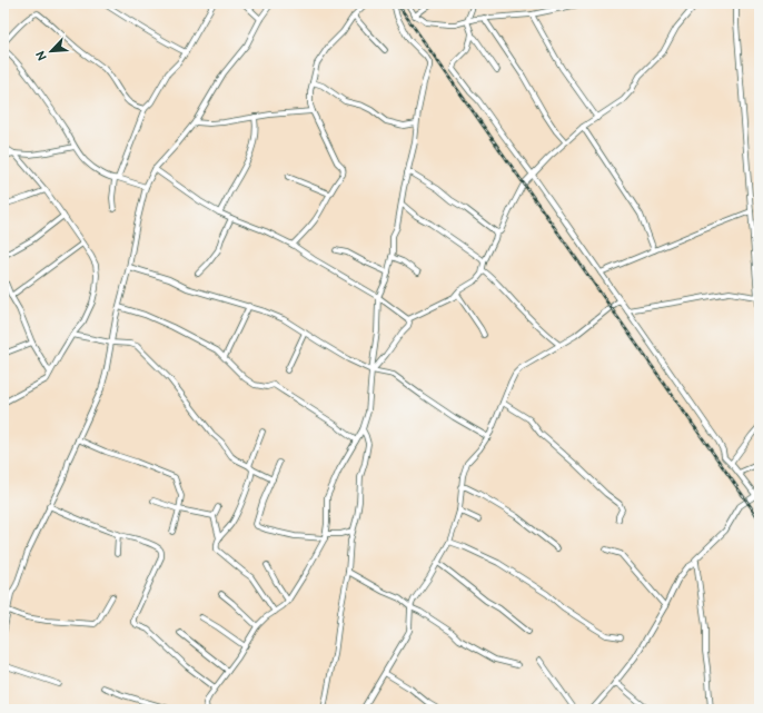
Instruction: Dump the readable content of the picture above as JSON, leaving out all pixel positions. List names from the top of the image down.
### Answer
{
  "north": "bottom left"
}
